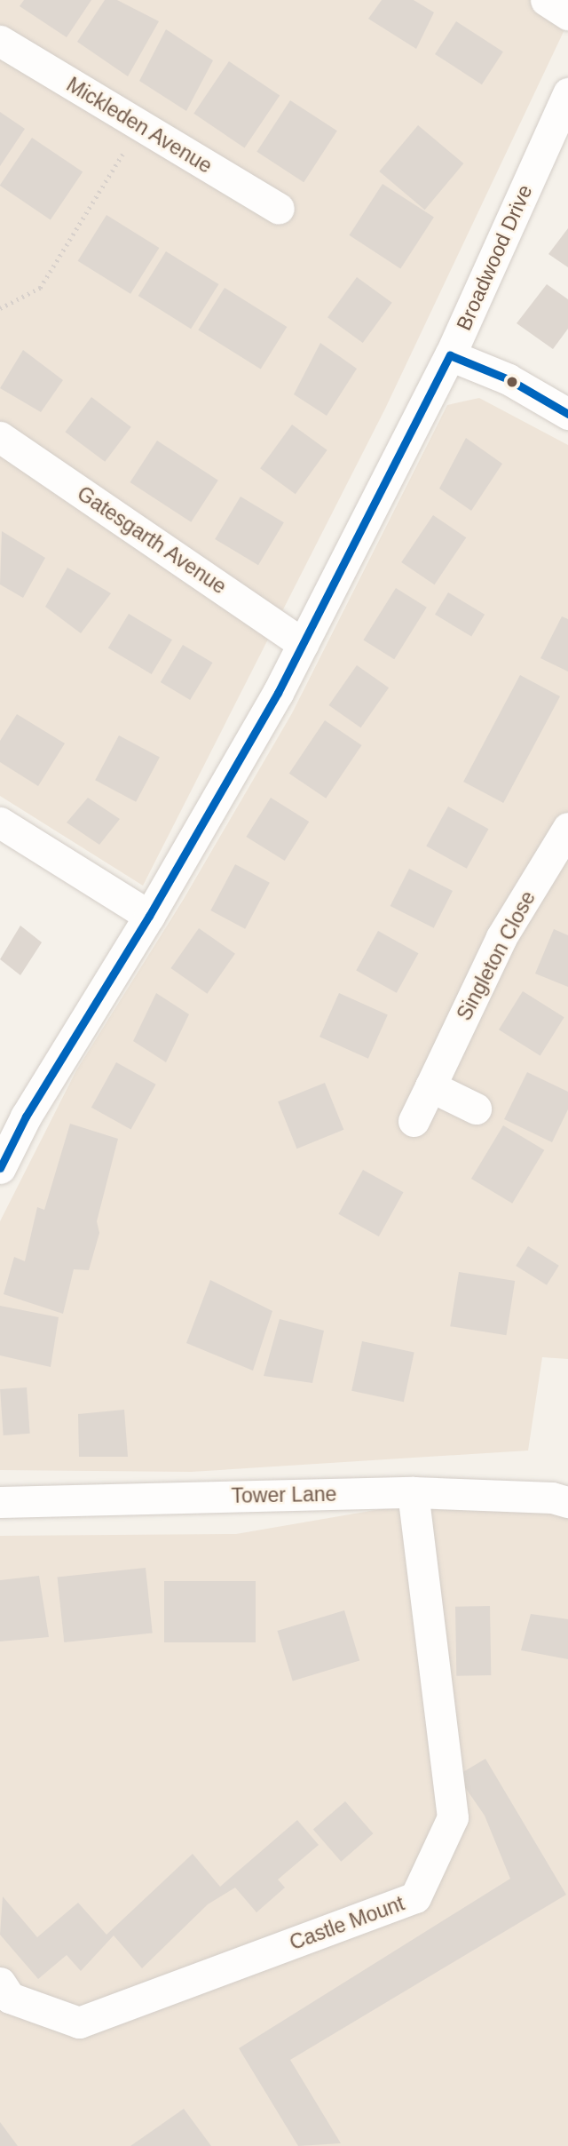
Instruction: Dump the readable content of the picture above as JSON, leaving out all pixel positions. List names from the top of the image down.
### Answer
{
  "streets": {
    "street": [
      "Mickleden Avenue",
      "Broadwood Drive",
      "Gatesgarth Avenue",
      "Singleton Close",
      "Tower Lane",
      "Castle Mount"
    ]
  },
  "crossings": [
    ["Broadwood Drive", "Gatesgarth Avenue"],
    ["Tower Lane", "Castle Mount"]
  ]
}
